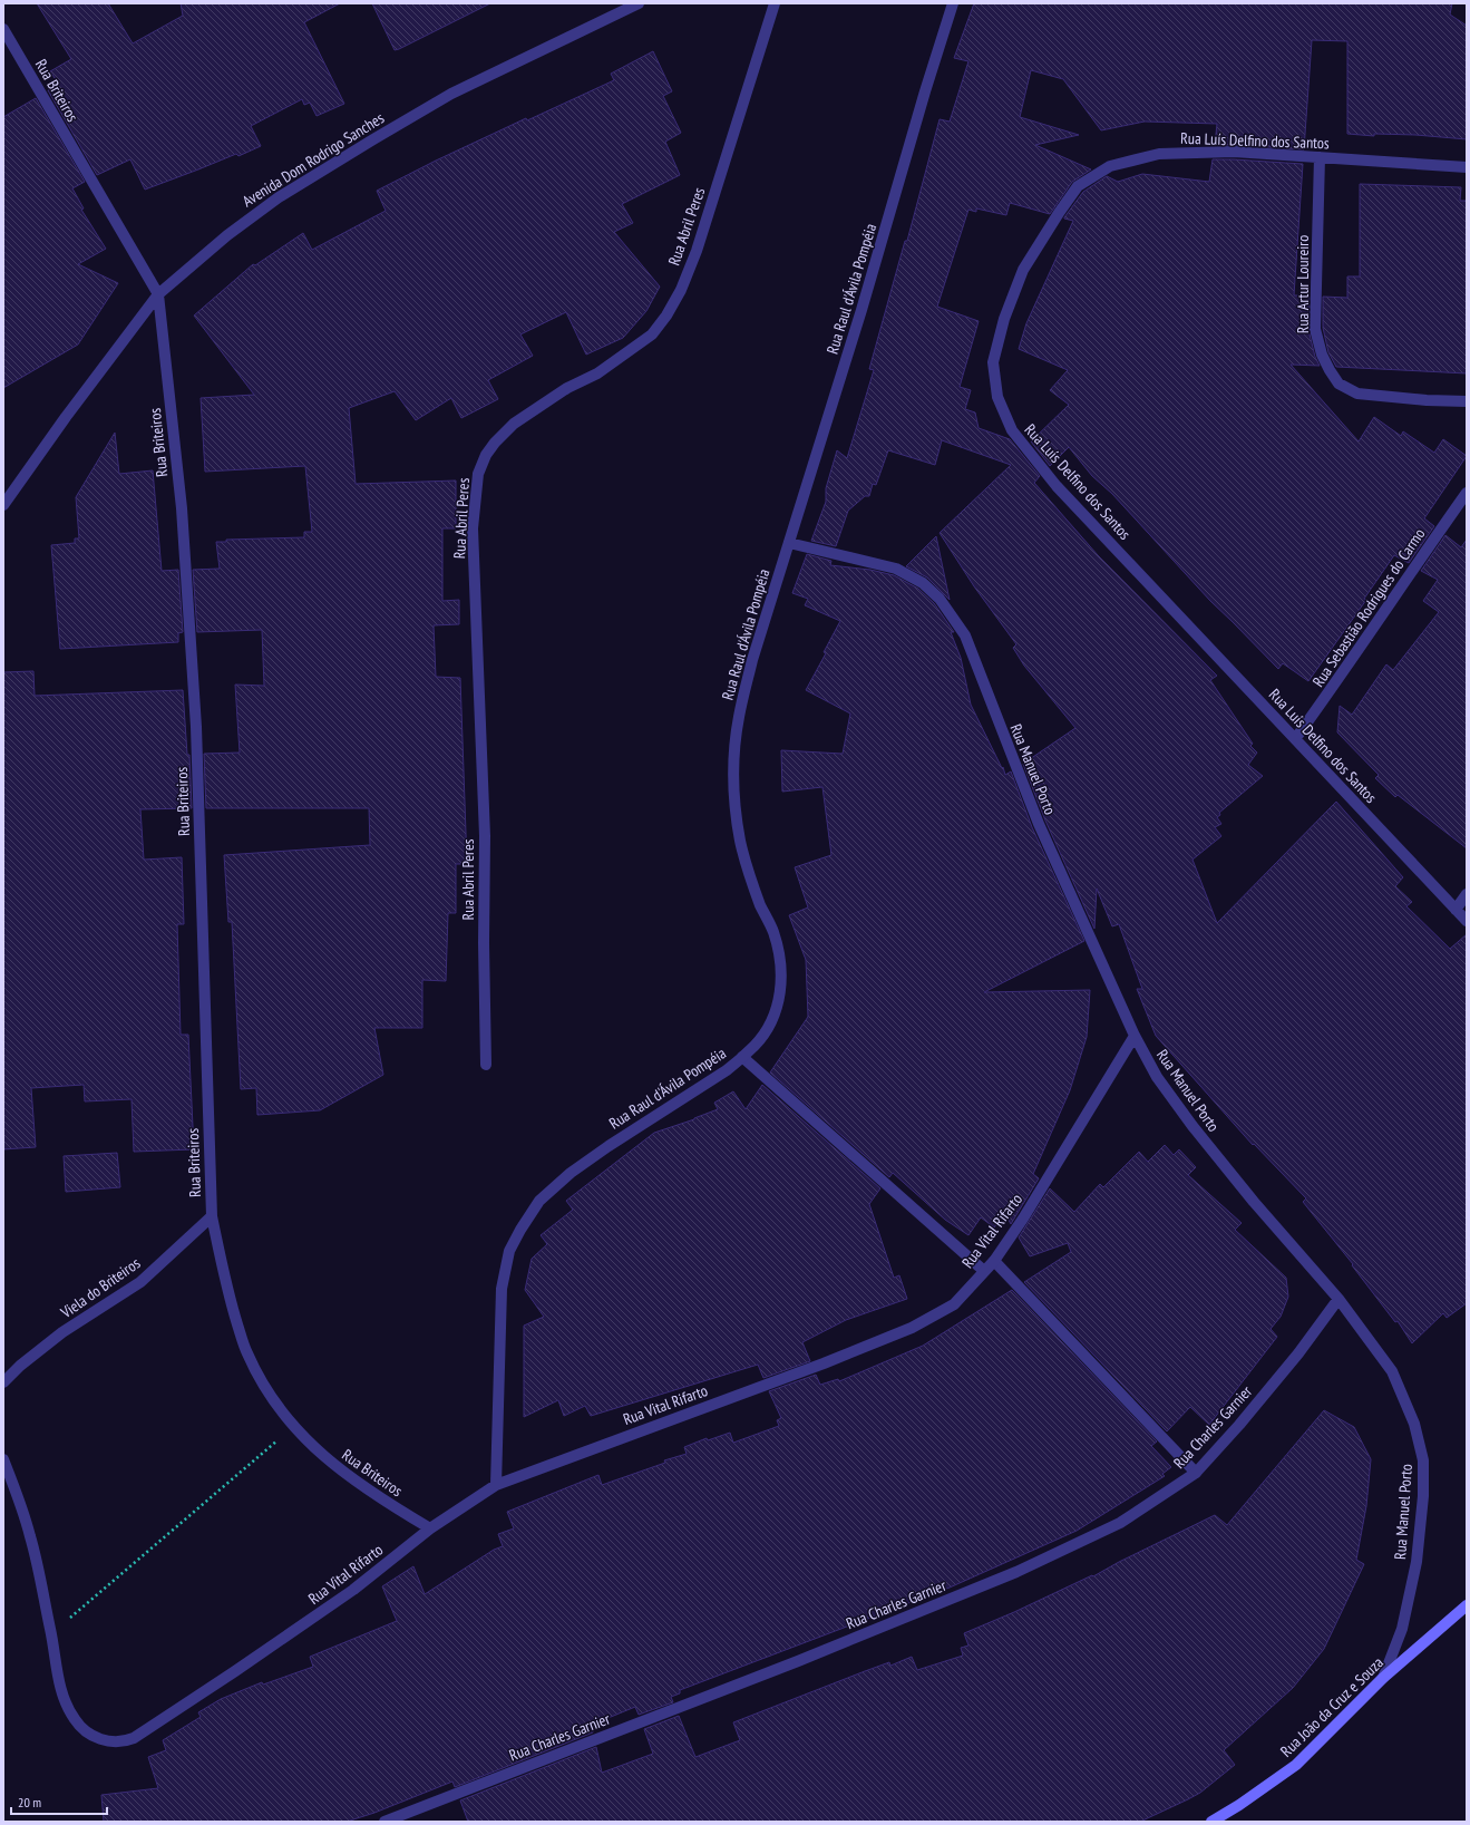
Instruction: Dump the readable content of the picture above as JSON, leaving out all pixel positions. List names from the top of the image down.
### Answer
{
  "streets": {
    "main road": ["Rua João da Cruz e Souza"],
    "street": [
      "Rua Briteiros",
      "Rua Luís Delfino dos Santos",
      "Avenida Dom Rodrigo Sanches",
      "Rua Abril Peres",
      "Rua Artur Loureiro",
      "Rua Raul d'Ávila Pompéia",
      "Rua Sebastião Rodrigues do Carmo",
      "Rua Manuel Porto",
      "Rua Vital Rifarto",
      "Viela do Briteiros",
      "Rua Charles Garnier"
    ]
  },
  "crossings": [
    ["Rua Briteiros", "Avenida Dom Rodrigo Sanches"],
    ["Rua Briteiros", "Rua Vital Rifarto"],
    ["Rua Briteiros", "Viela do Briteiros"],
    ["Rua Luís Delfino dos Santos", "Rua Artur Loureiro"],
    ["Rua Luís Delfino dos Santos", "Rua Sebastião Rodrigues do Carmo"],
    ["Rua Raul d'Ávila Pompéia", "Rua Manuel Porto"],
    ["Rua Raul d'Ávila Pompéia", "Rua Vital Rifarto"],
    ["Rua Manuel Porto", "Rua Vital Rifarto"],
    ["Rua Manuel Porto", "Rua Charles Garnier"],
    ["Rua Manuel Porto", "Rua João da Cruz e Souza"]
  ],
  "scale_bar": "20 m"
}
